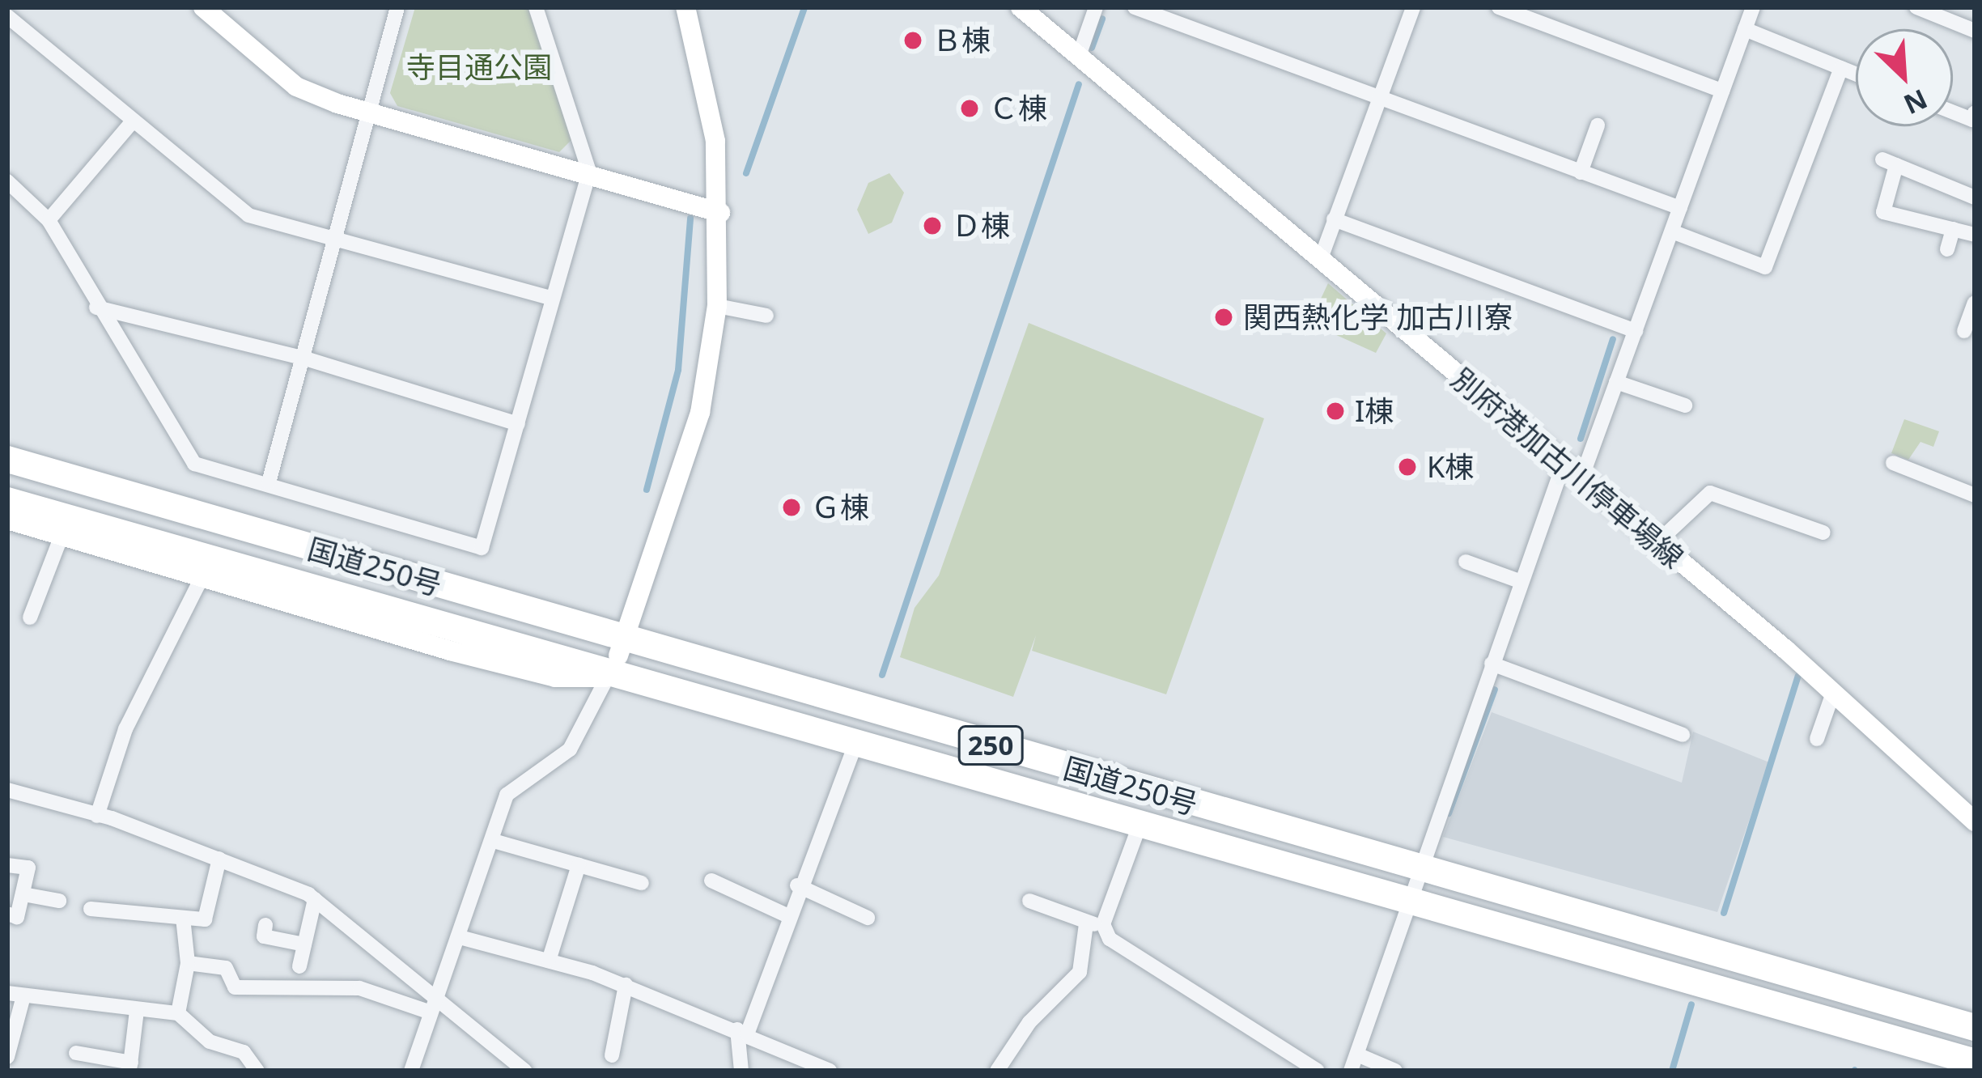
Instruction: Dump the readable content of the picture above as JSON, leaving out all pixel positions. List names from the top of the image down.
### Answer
{
  "streets": {
    "highway": ["国道250号", "250"],
    "street": ["別府港加古川停車場線"]
  },
  "parks": ["寺目通公園"],
  "places": [
    "Ｂ棟",
    "Ｃ棟",
    "Ｄ棟",
    "関西熱化学 加古川寮",
    "I棟",
    "K棟",
    "Ｇ棟"
  ],
  "north": "bottom right"
}
